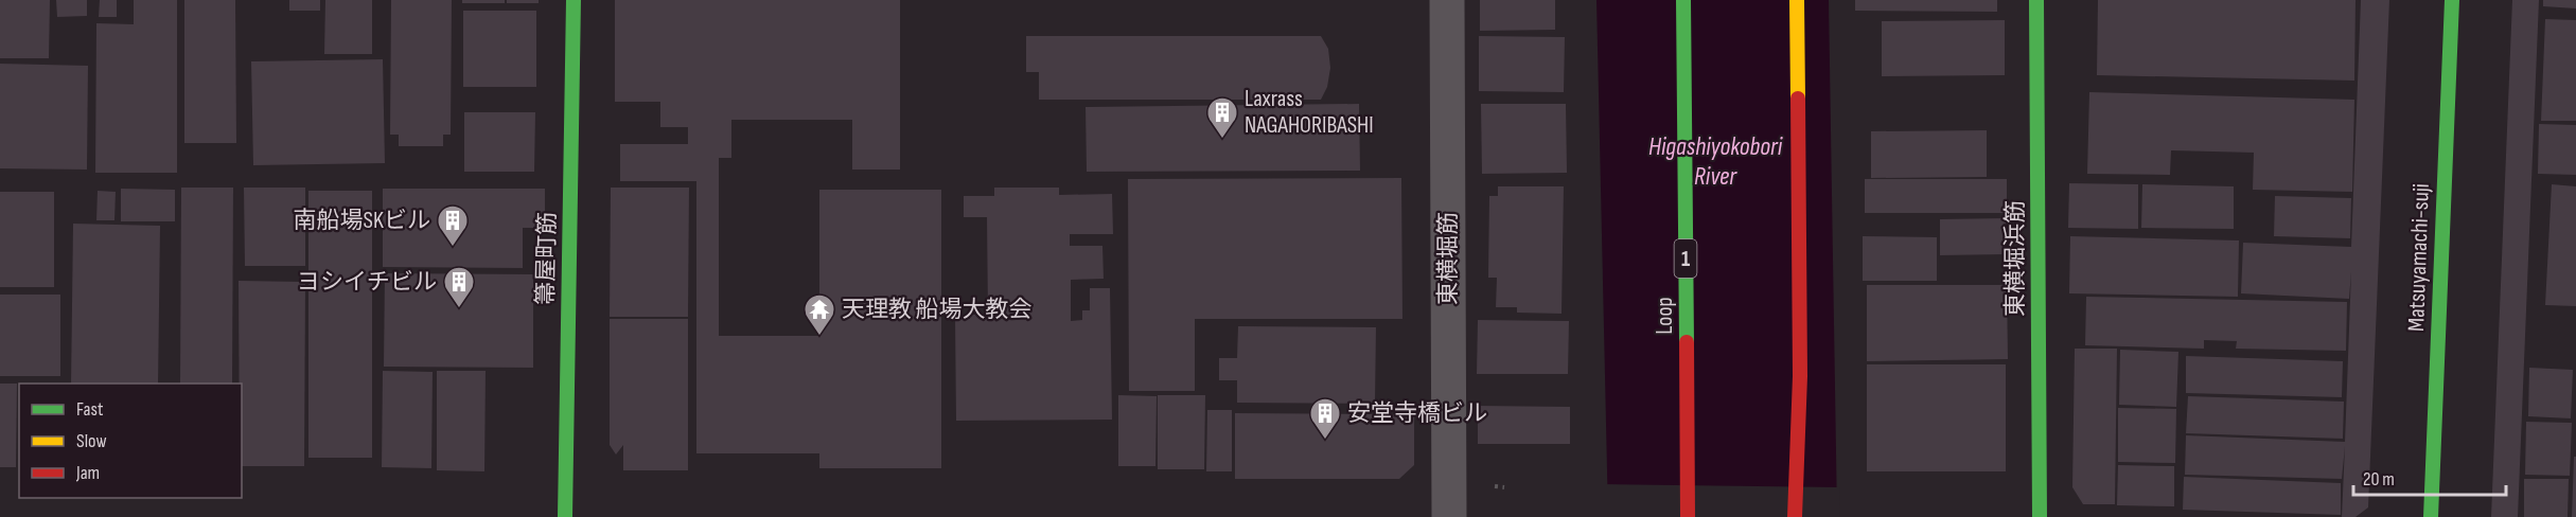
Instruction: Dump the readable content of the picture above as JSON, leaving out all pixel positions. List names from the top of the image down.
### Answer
{
  "streets": {
    "main road": [
      "Matsuyamachi-suji",
      "箒屋町筋",
      "1",
      "東横堀浜筋",
      "Loop"
    ],
    "street": ["東横堀筋"]
  },
  "water": ["Higashiyokobori River"],
  "places": {
    "building": [
      "Laxrass NAGAHORIBASHI",
      "南船場SKビル",
      "ヨシイチビル",
      "安堂寺橋ビル"
    ],
    "temple": ["天理教 船場大教会"]
  },
  "legend": ["Fast", "Slow", "Jam"],
  "scale_bar": "20 m"
}
